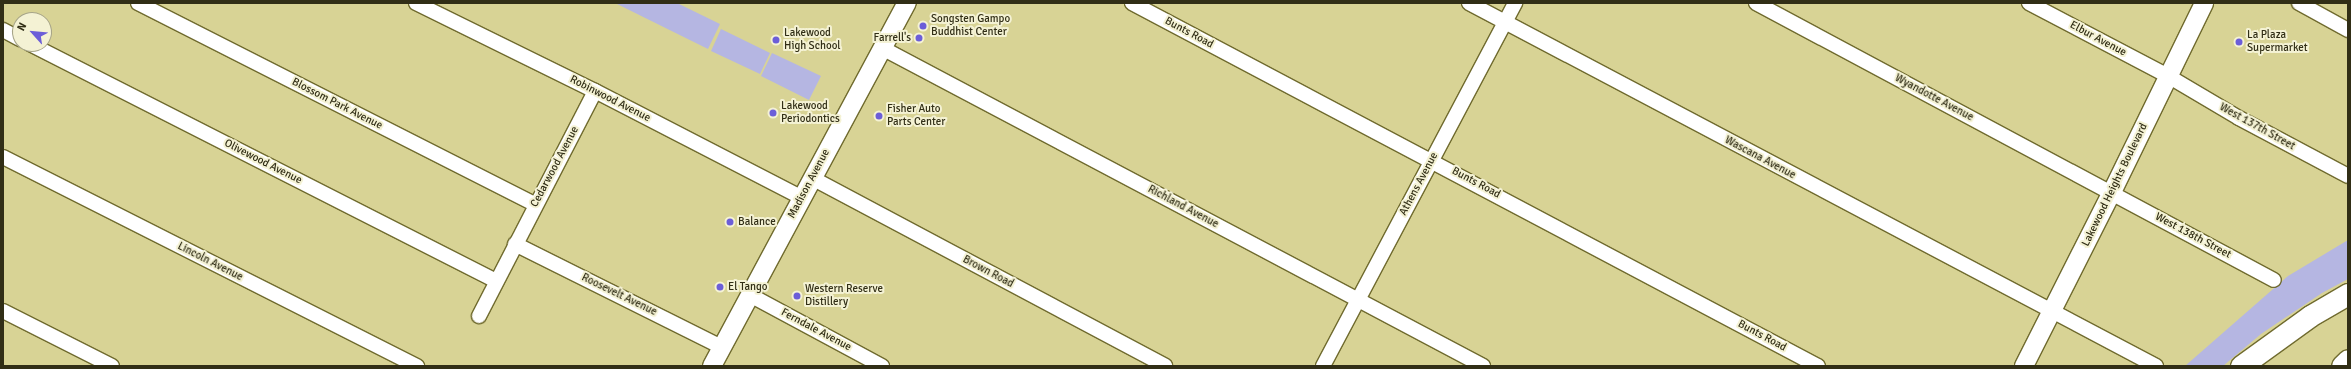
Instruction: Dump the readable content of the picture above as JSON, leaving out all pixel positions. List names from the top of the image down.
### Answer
{
  "streets": {
    "main road": ["Madison Avenue", "Lakewood Heights Boulevard"],
    "street": [
      "Bunts Road",
      "Elbur Avenue",
      "Wyandotte Avenue",
      "Robinwood Avenue",
      "Blossom Park Avenue",
      "West 137th Street",
      "Wascana Avenue",
      "Olivewood Avenue",
      "Cedarwood Avenue",
      "Athens Avenue",
      "Richland Avenue",
      "West 138th Street",
      "Lincoln Avenue",
      "Brown Road",
      "Roosevelt Avenue",
      "Ferndale Avenue"
    ]
  },
  "crossings": [
    ["Bunts Road", "Athens Avenue"],
    ["Elbur Avenue", "West 137th Street"],
    ["Elbur Avenue", "Lakewood Heights Boulevard"],
    ["Wyandotte Avenue", "Lakewood Heights Boulevard"],
    ["Wyandotte Avenue", "West 138th Street"],
    ["Robinwood Avenue", "Cedarwood Avenue"],
    ["Robinwood Avenue", "Madison Avenue"],
    ["Blossom Park Avenue", "Cedarwood Avenue"],
    ["West 137th Street", "Lakewood Heights Boulevard"],
    ["Wascana Avenue", "Athens Avenue"],
    ["Wascana Avenue", "Lakewood Heights Boulevard"],
    ["Cedarwood Avenue", "Roosevelt Avenue"],
    ["Madison Avenue", "Richland Avenue"],
    ["Madison Avenue", "Brown Road"],
    ["Madison Avenue", "Roosevelt Avenue"],
    ["Madison Avenue", "Ferndale Avenue"],
    ["Athens Avenue", "Richland Avenue"],
    ["Lakewood Heights Boulevard", "West 138th Street"]
  ],
  "places": [
    "Songsten Gampo Buddhist Center",
    "Farrell's",
    "Lakewood High School",
    "La Plaza Supermarket",
    "Lakewood Periodontics",
    "Fisher Auto Parts Center",
    "Balance",
    "El Tango",
    "Western Reserve Distillery"
  ],
  "north": "top left"
}
